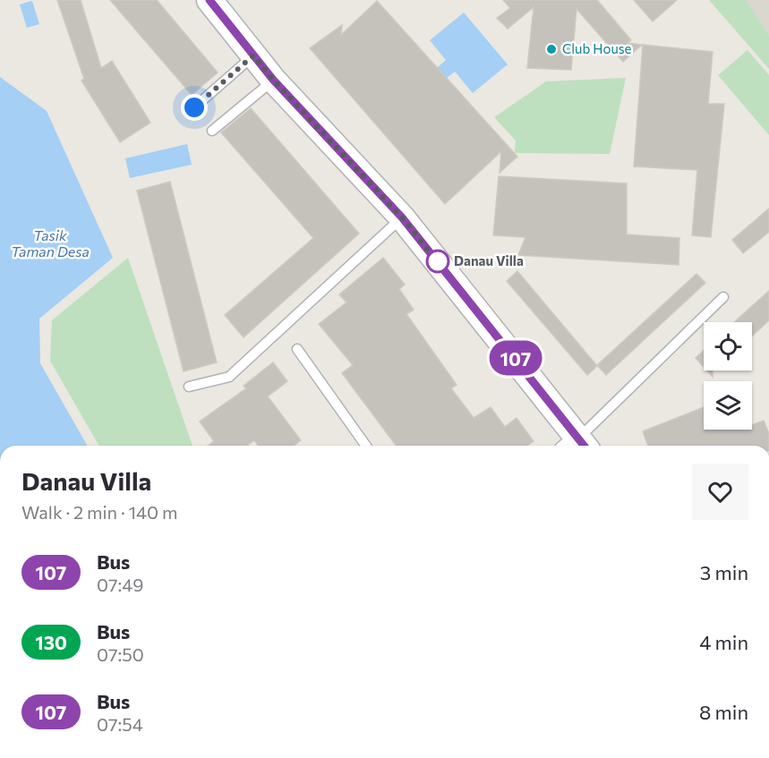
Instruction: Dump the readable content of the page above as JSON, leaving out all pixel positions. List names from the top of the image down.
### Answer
{
  "water": ["Tasik Taman Desa"],
  "places": ["Club House", "Danau Villa"],
  "lines": ["bus line 107"],
  "page": {
    "on_map": "107",
    "heading": ["Danau Villa", "Walk · 2 min · 140 m"],
    "list": [
      {
        "mark": "107",
        "name": "Bus",
        "note": "07:49",
        "value": "3 min"
      },
      {
        "mark": "130",
        "name": "Bus",
        "note": "07:50",
        "value": "4 min"
      },
      {
        "mark": "107",
        "name": "Bus",
        "note": "07:54",
        "value": "8 min"
      }
    ]
  }
}
